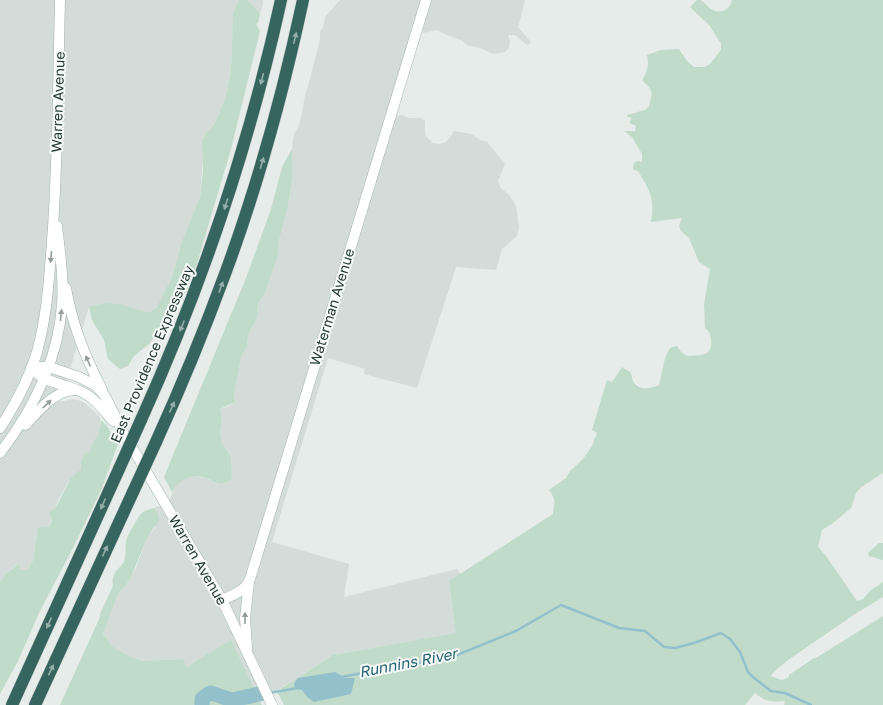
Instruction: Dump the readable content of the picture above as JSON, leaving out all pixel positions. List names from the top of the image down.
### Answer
{
  "streets": {
    "highway": ["East Providence Expressway"],
    "main road": ["Warren Avenue", "Waterman Avenue"]
  },
  "crossings": [
    ["Warren Avenue", "Waterman Avenue"]
  ],
  "water": ["Runnins River"]
}
